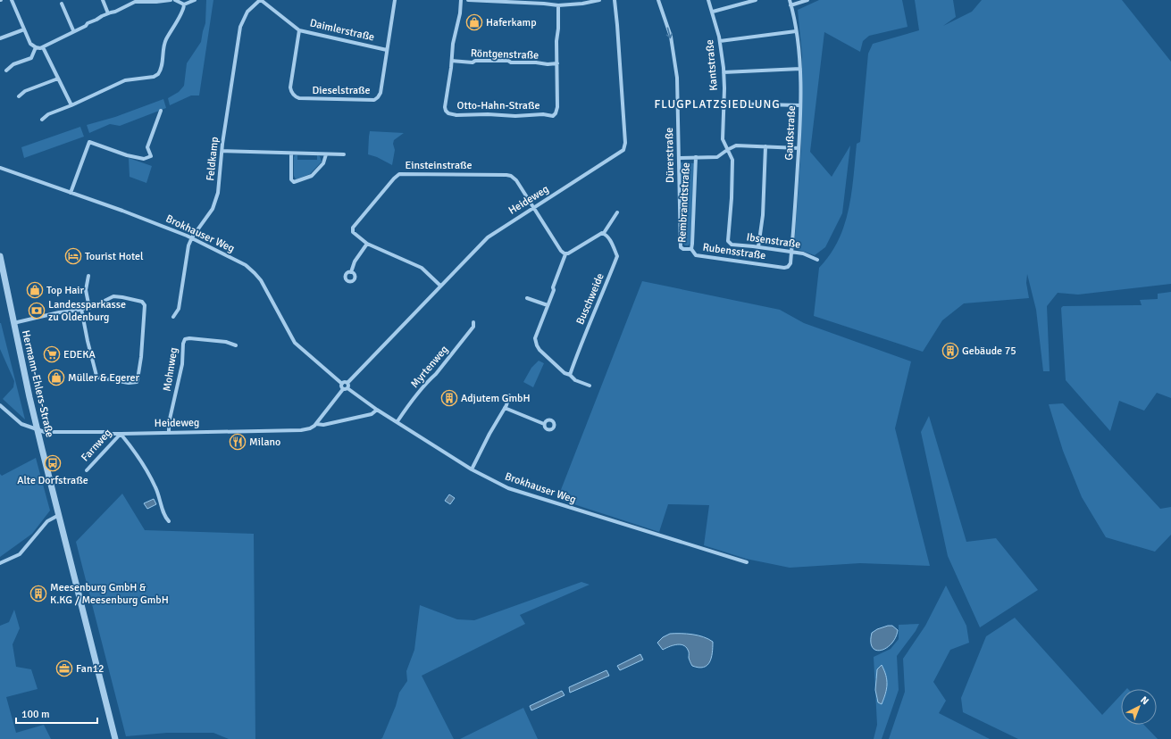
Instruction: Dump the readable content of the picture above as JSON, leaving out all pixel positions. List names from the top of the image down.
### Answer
{
  "streets": {
    "street": [
      "Daimlerstraße",
      "Röntgenstraße",
      "Kantstraße",
      "Dieselstraße",
      "Otto-Hahn-Straße",
      "Gaußstraße",
      "Dürerstraße",
      "Feldkamp",
      "Einsteinstraße",
      "Heideweg",
      "Rembrandtstraße",
      "Brokhauser Weg",
      "Ibsenstraße",
      "Rubensstraße",
      "Buschweide",
      "Myrtenweg",
      "Mohnweg",
      "Hermann-Ehlers-Straße",
      "Farnweg"
    ]
  },
  "crossings": [
    ["Daimlerstraße", "Dieselstraße"],
    ["Daimlerstraße", "Feldkamp"],
    ["Röntgenstraße", "Otto-Hahn-Straße"],
    ["Kantstraße", "Ibsenstraße"],
    ["Gaußstraße", "Ibsenstraße"],
    ["Gaußstraße", "Rubensstraße"],
    ["Dürerstraße", "Rubensstraße"],
    ["Feldkamp", "Brokhauser Weg"],
    ["Einsteinstraße", "Heideweg"],
    ["Heideweg", "Brokhauser Weg"],
    ["Heideweg", "Mohnweg"],
    ["Heideweg", "Hermann-Ehlers-Straße"],
    ["Heideweg", "Farnweg"],
    ["Rembrandtstraße", "Rubensstraße"],
    ["Brokhauser Weg", "Myrtenweg"]
  ],
  "one_way": ["Dürerstraße"],
  "districts": ["FLUGPLATZSIEDLUNG"],
  "places": {
    "shop": ["Haferkamp", "Top Hair", "Müller & Egerer"],
    "hotel": ["Tourist Hotel"],
    "bank": ["Landessparkasse zu Oldenburg"],
    "building": ["Gebäude 75", "Adjutem GmbH", "Meesenburg GmbH & K.KG / Meesenburg GmbH"],
    "supermarket": ["EDEKA"],
    "restaurant": ["Milano"],
    "bus stop": ["Alte Dorfstraße"],
    "office": ["Fan12"]
  },
  "scale_bar": "100 m",
  "north": "top right"
}
